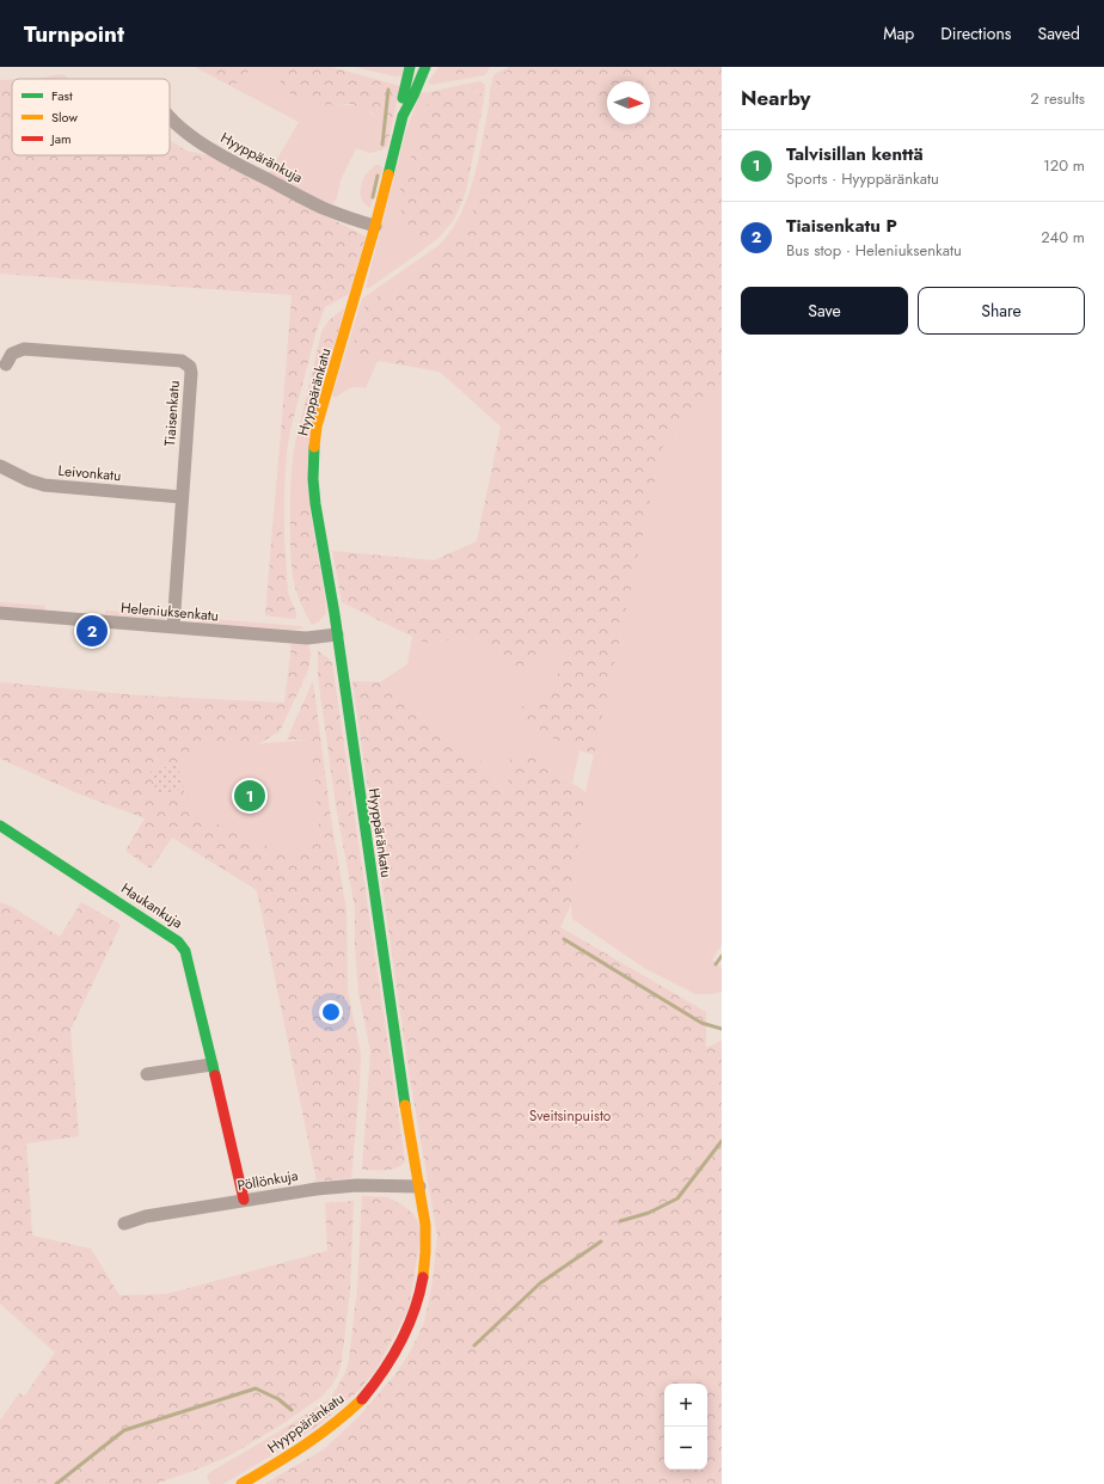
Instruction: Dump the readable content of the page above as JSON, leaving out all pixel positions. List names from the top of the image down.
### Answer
{
  "streets": {
    "street": [
      "Hyyppäränkuja",
      "Hyyppäränkatu",
      "Tiaisenkatu",
      "Leivonkatu",
      "Heleniuksenkatu",
      "Haukankuja",
      "Pöllönkuja"
    ]
  },
  "crossings": [
    ["Hyyppäränkuja", "Hyyppäränkatu"],
    ["Hyyppäränkatu", "Heleniuksenkatu"],
    ["Hyyppäränkatu", "Pöllönkuja"],
    ["Tiaisenkatu", "Leivonkatu"],
    ["Tiaisenkatu", "Heleniuksenkatu"],
    ["Haukankuja", "Pöllönkuja"]
  ],
  "parks": ["Sveitsinpuisto"],
  "legend": ["Fast", "Slow", "Jam"],
  "north": "right",
  "page": {
    "header": "Turnpoint",
    "nav": ["Map", "Directions", "Saved"],
    "heading": ["Nearby", "2 results"],
    "list": [
      {
        "mark": "1",
        "name": "Talvisillan kenttä",
        "note": "Sports · Hyyppäränkatu",
        "value": "120 m"
      },
      {
        "mark": "2",
        "name": "Tiaisenkatu P",
        "note": "Bus stop · Heleniuksenkatu",
        "value": "240 m"
      }
    ],
    "buttons": ["Save", "Share"],
    "pins": ["2", "1"],
    "map_buttons": ["+", "−"]
  }
}
